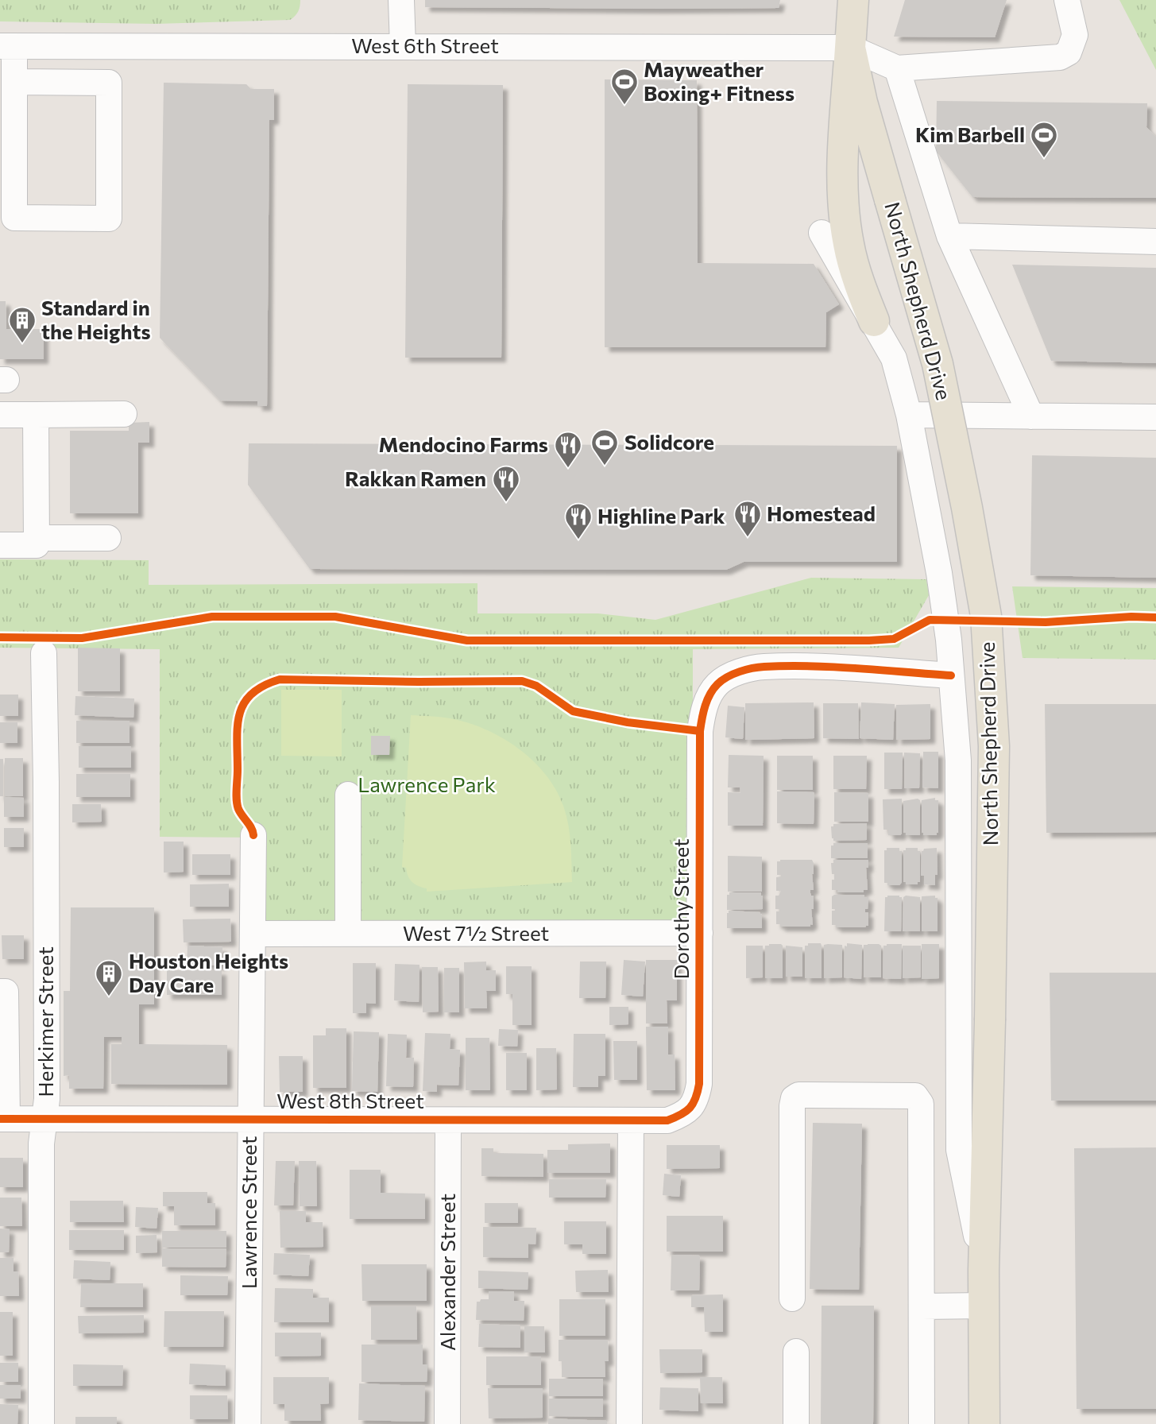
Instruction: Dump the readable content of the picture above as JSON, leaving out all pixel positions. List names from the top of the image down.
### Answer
{
  "streets": {
    "main road": ["North Shepherd Drive"],
    "street": [
      "West 6th Street",
      "Dorothy Street",
      "West 7½ Street",
      "Herkimer Street",
      "West 8th Street",
      "Lawrence Street",
      "Alexander Street"
    ]
  },
  "crossings": [
    ["West 6th Street", "North Shepherd Drive"],
    ["North Shepherd Drive", "Dorothy Street"],
    ["Dorothy Street", "West 7½ Street"],
    ["Dorothy Street", "West 8th Street"],
    ["West 7½ Street", "Lawrence Street"],
    ["Herkimer Street", "West 8th Street"],
    ["West 8th Street", "Lawrence Street"],
    ["West 8th Street", "Alexander Street"]
  ],
  "parks": ["Lawrence Park"],
  "places": {
    "sports": ["Mayweather Boxing+ Fitness", "Kim Barbell", "Solidcore"],
    "building": ["Standard in the Heights", "Houston Heights Day Care"],
    "restaurant": [
      "Mendocino Farms",
      "Rakkan Ramen",
      "Homestead",
      "Highline Park"
    ]
  }
}
